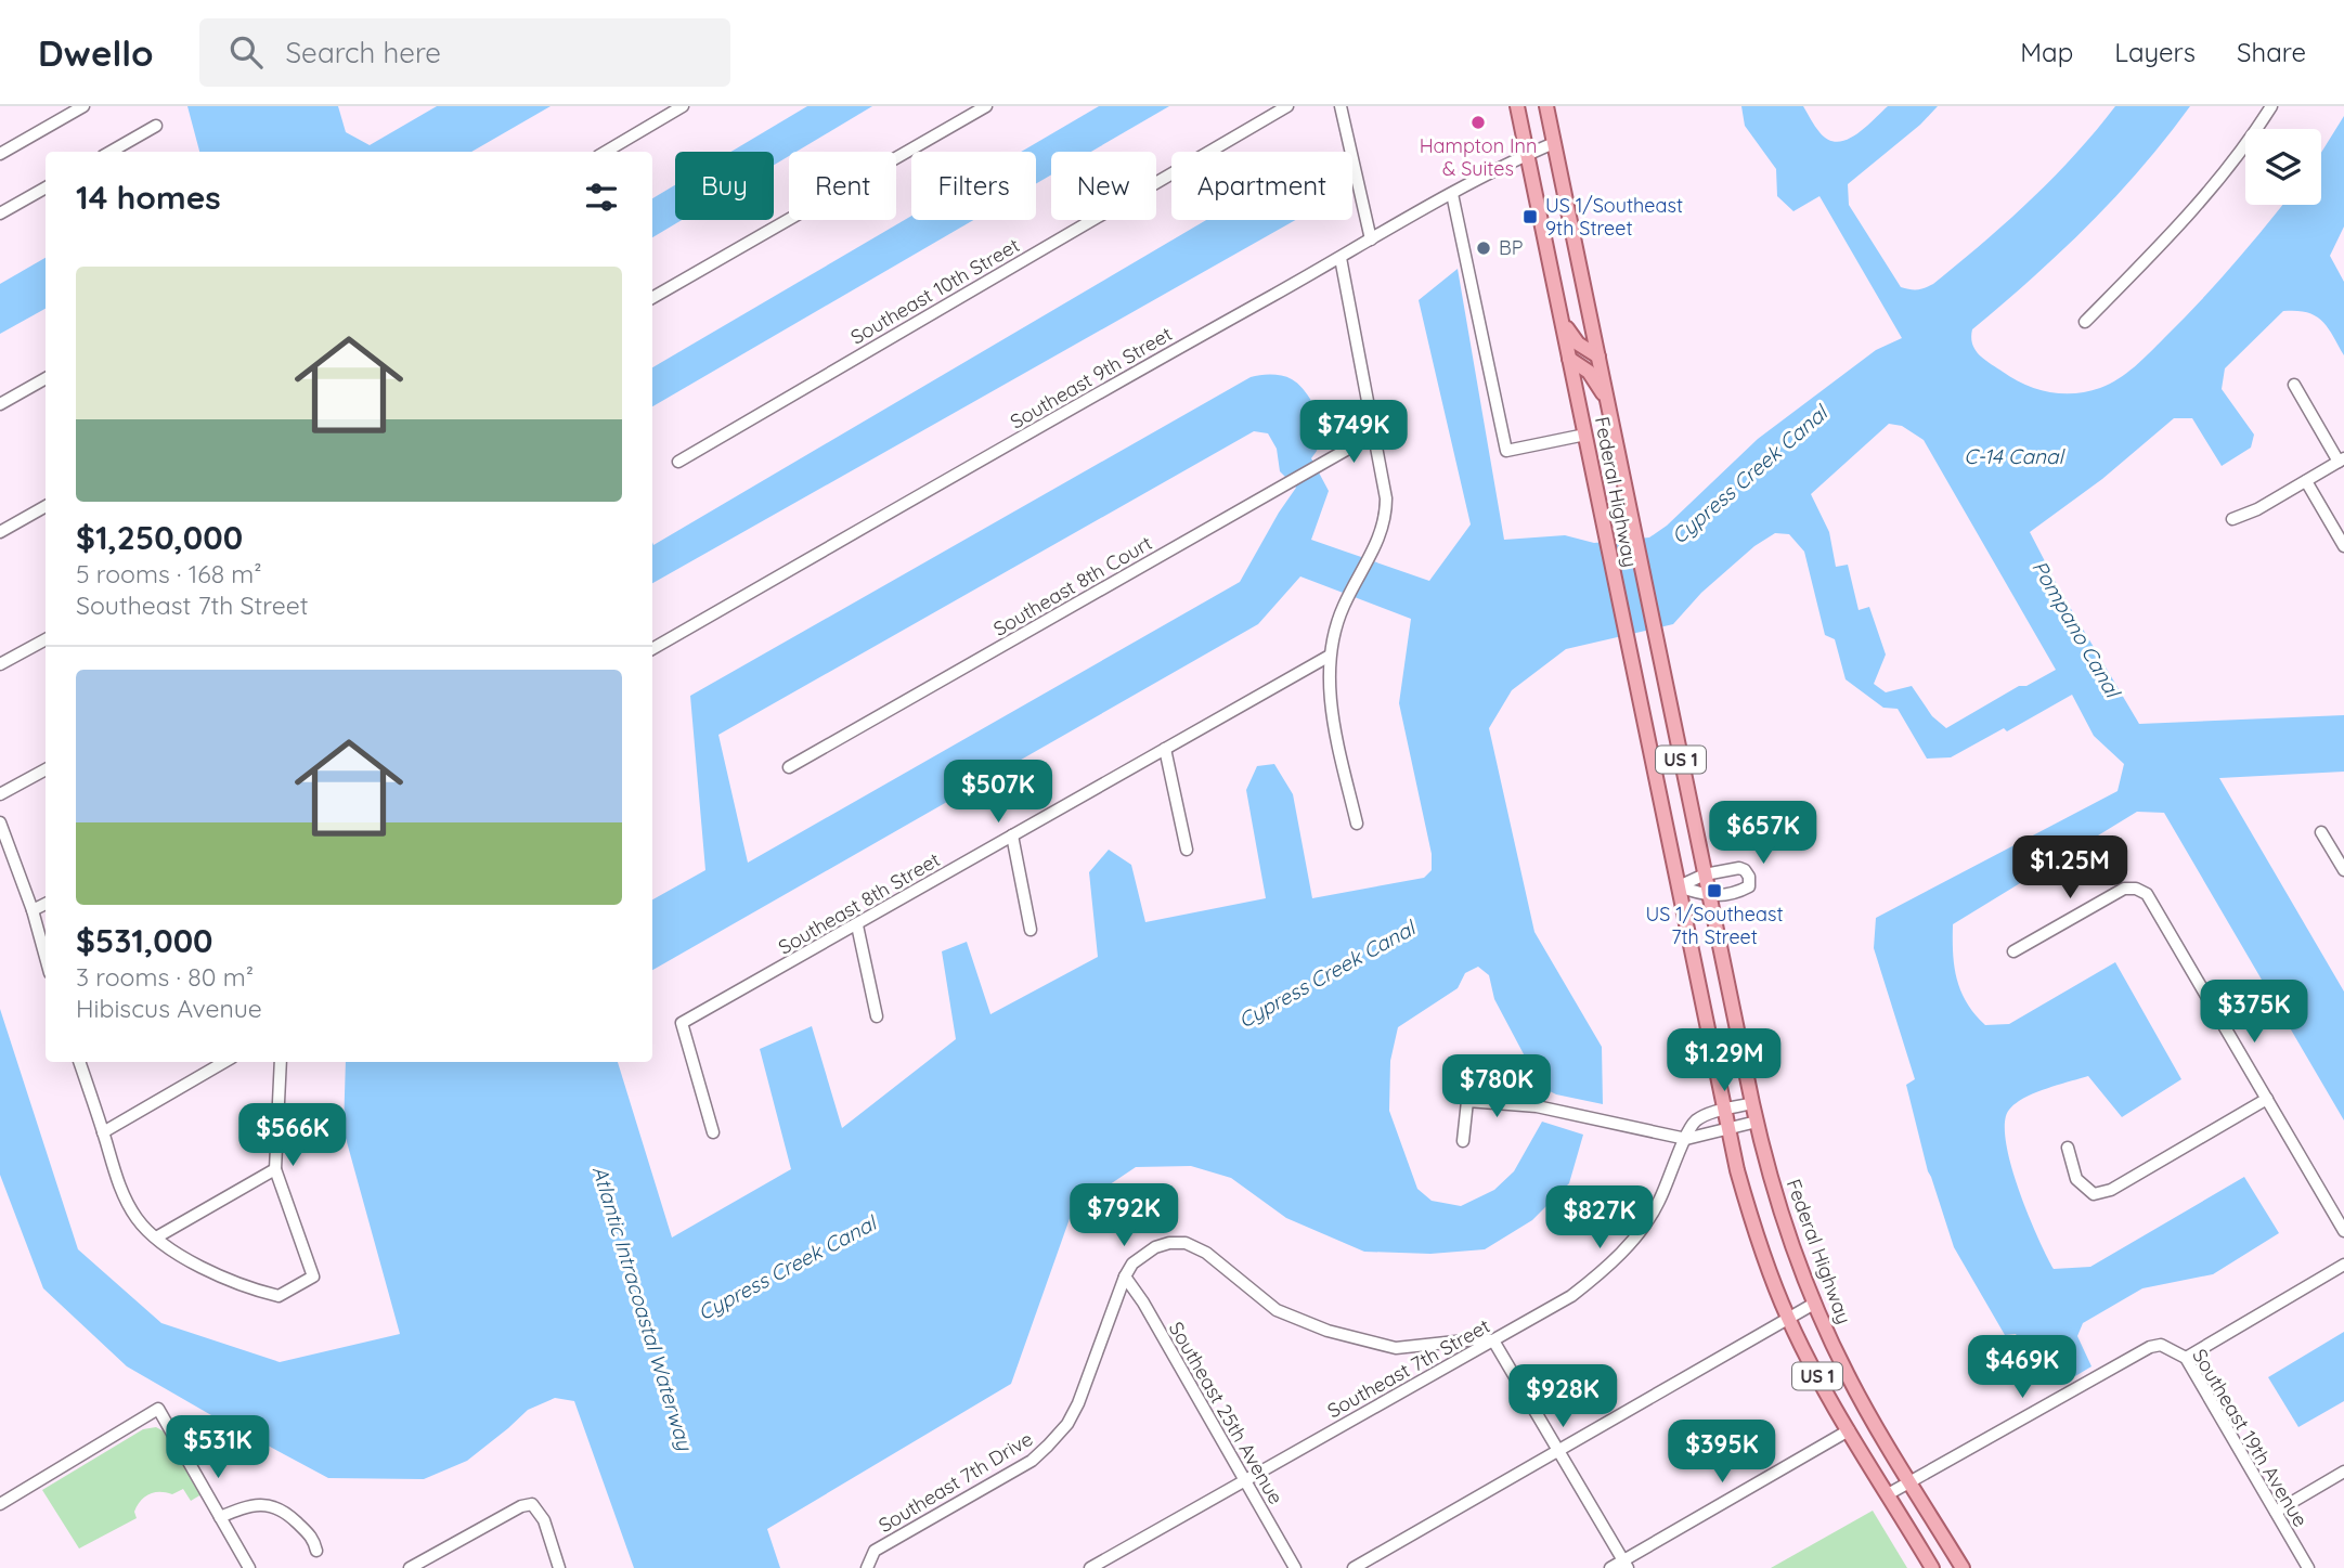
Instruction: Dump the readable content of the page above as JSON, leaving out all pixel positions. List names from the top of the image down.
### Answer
{
  "streets": {
    "main road": ["Federal Highway", "US 1"],
    "street": [
      "Southeast 10th Street",
      "Southeast 9th Street",
      "Southeast 8th Court",
      "Southeast 8th Street",
      "Southeast 7th Street",
      "Southeast 25th Avenue",
      "Southeast 19th Avenue",
      "Southeast 7th Drive"
    ]
  },
  "crossings": [
    ["Southeast 9th Street", "Federal Highway"],
    ["Federal Highway", "Southeast 7th Street"],
    ["Federal Highway", "Southeast 19th Avenue"],
    ["Southeast 7th Street", "Southeast 25th Avenue"],
    ["Southeast 7th Street", "Southeast 7th Drive"],
    ["Southeast 25th Avenue", "Southeast 7th Drive"]
  ],
  "water": [
    "C-14 Canal",
    "Cypress Creek Canal",
    "Pompano Canal",
    "Atlantic Intracoastal Waterway"
  ],
  "places": {
    "other": ["Hampton Inn & Suites", "BP"],
    "transit": ["US 1/Southeast 9th Street", "US 1/Southeast 7th Street"]
  },
  "page": {
    "header": "Dwello",
    "search": "Search here",
    "nav": ["Map", "Layers", "Share"],
    "chip": [
      "Buy",
      "Rent",
      "Filters",
      "New",
      "Apartment"
    ],
    "heading": "14 homes",
    "list": [
      {
        "name": "$1,250,000",
        "note": "5 rooms · 168 m² · Southeast 7th Street"
      },
      {
        "name": "$531,000",
        "note": "3 rooms · 80 m² · Hibiscus Avenue"
      }
    ],
    "price": [
      "$749K",
      "$507K",
      "$657K",
      "$1.25M",
      "$375K",
      "$1.29M",
      "$780K",
      "$566K",
      "$792K",
      "$827K",
      "$469K",
      "$928K",
      "$531K",
      "$395K"
    ]
  }
}
